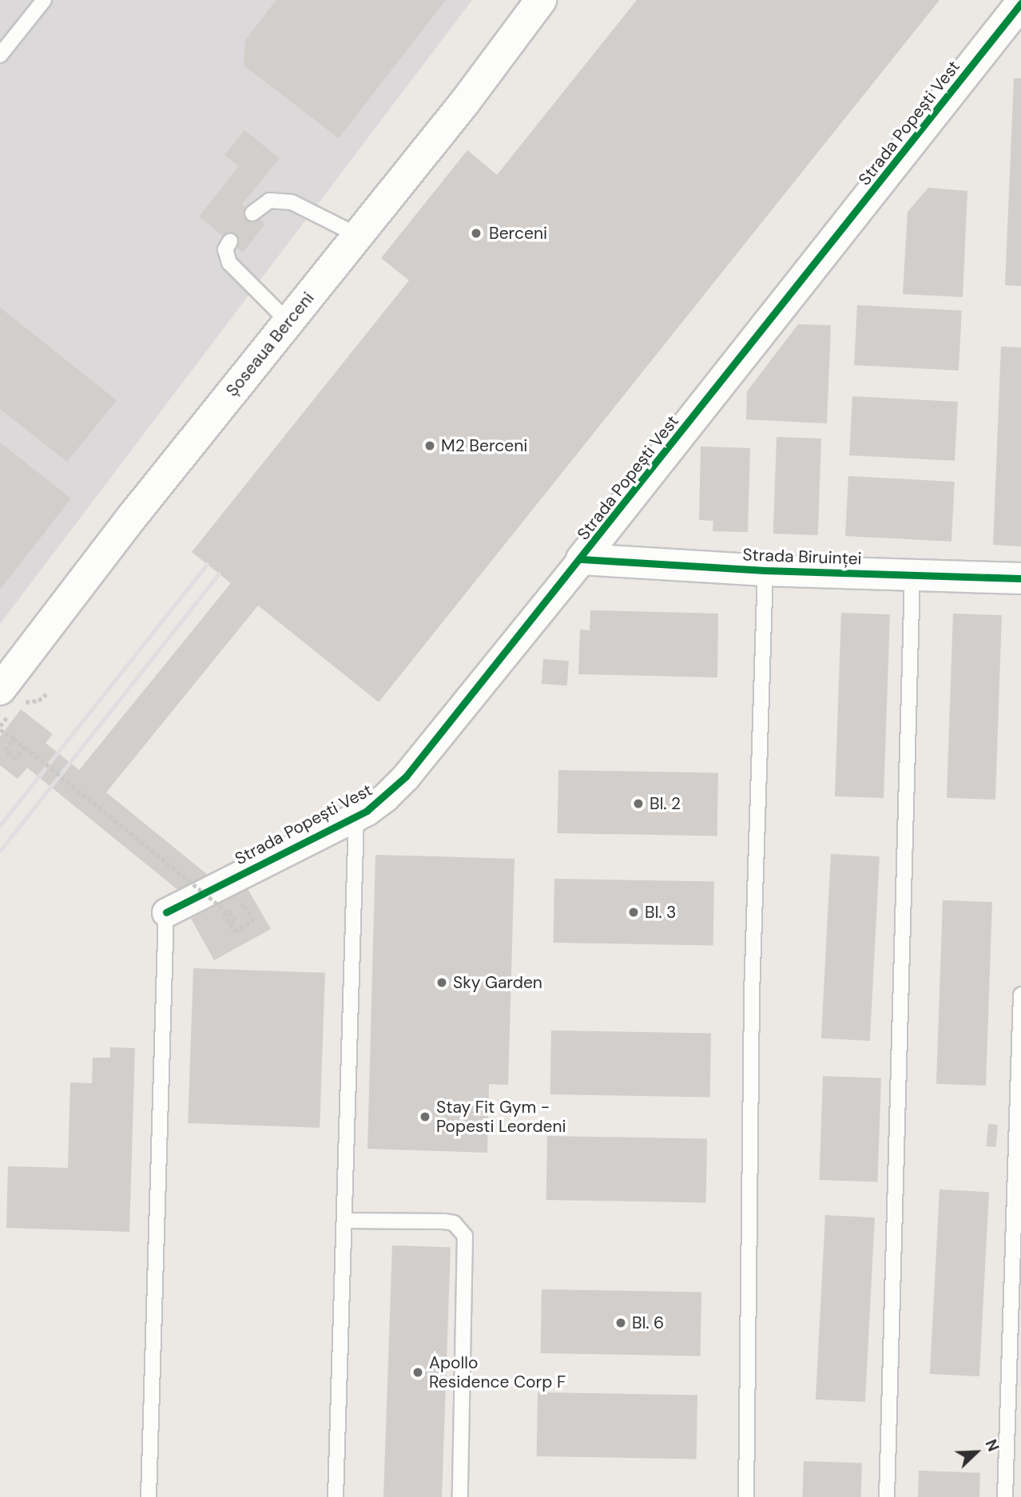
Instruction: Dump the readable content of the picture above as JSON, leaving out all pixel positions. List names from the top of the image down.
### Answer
{
  "streets": {
    "street": ["Strada Popești Vest", "Șoseaua Berceni", "Strada Biruinței"]
  },
  "crossings": [
    ["Strada Popești Vest", "Strada Biruinței"]
  ],
  "places": [
    "Berceni",
    "M2 Berceni",
    "Bl. 2",
    "Bl. 3",
    "Sky Garden",
    "Stay Fit Gym - Popesti Leordeni",
    "Bl. 6",
    "Apollo Residence Corp F"
  ],
  "north": "top right"
}
